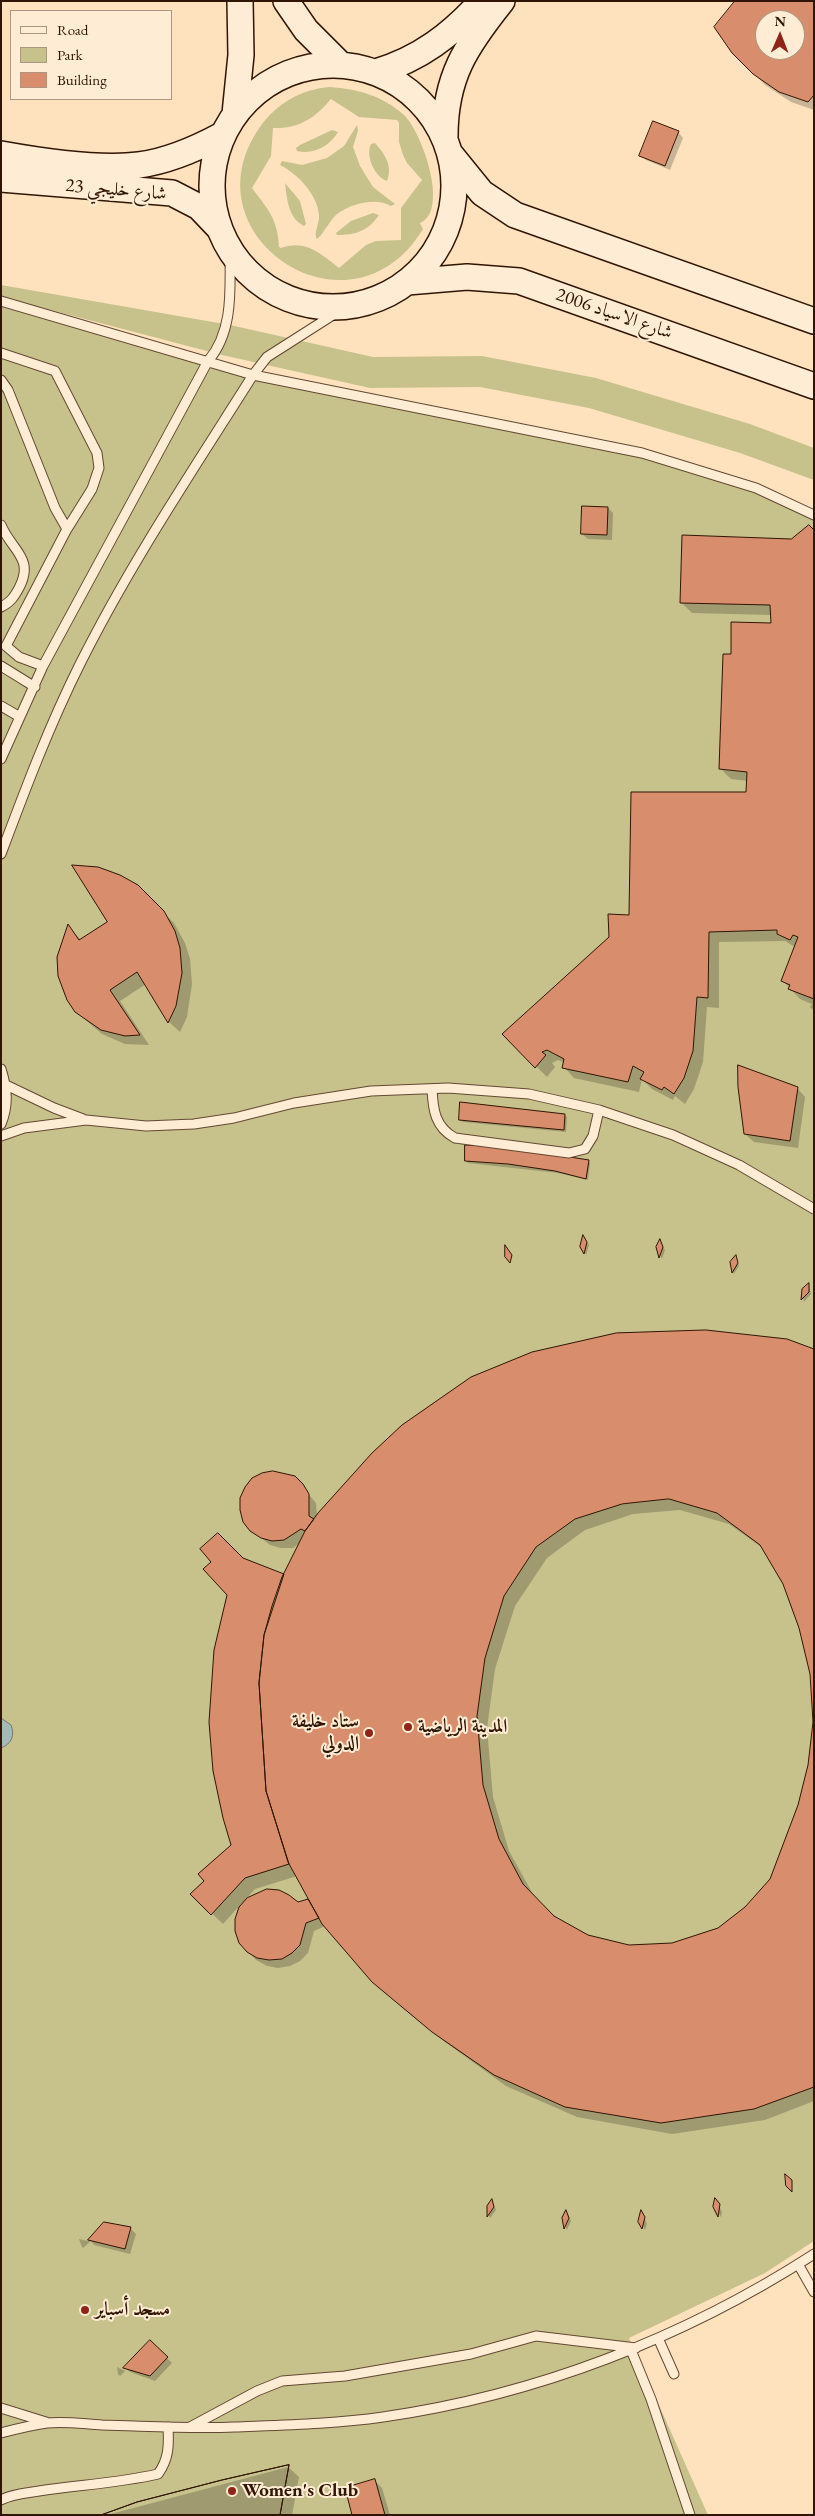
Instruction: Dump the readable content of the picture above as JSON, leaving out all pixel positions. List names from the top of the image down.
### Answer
{
  "streets": {
    "main road": ["شارع خليجي 23", "شارع الاسياد 2006"]
  },
  "places": [
    "المدينة الرياضية",
    "ستاد خليفة الدولي",
    "مسجد أسباير",
    "Women's Club"
  ],
  "legend": ["Road", "Park", "Building"],
  "north": "top"
}
